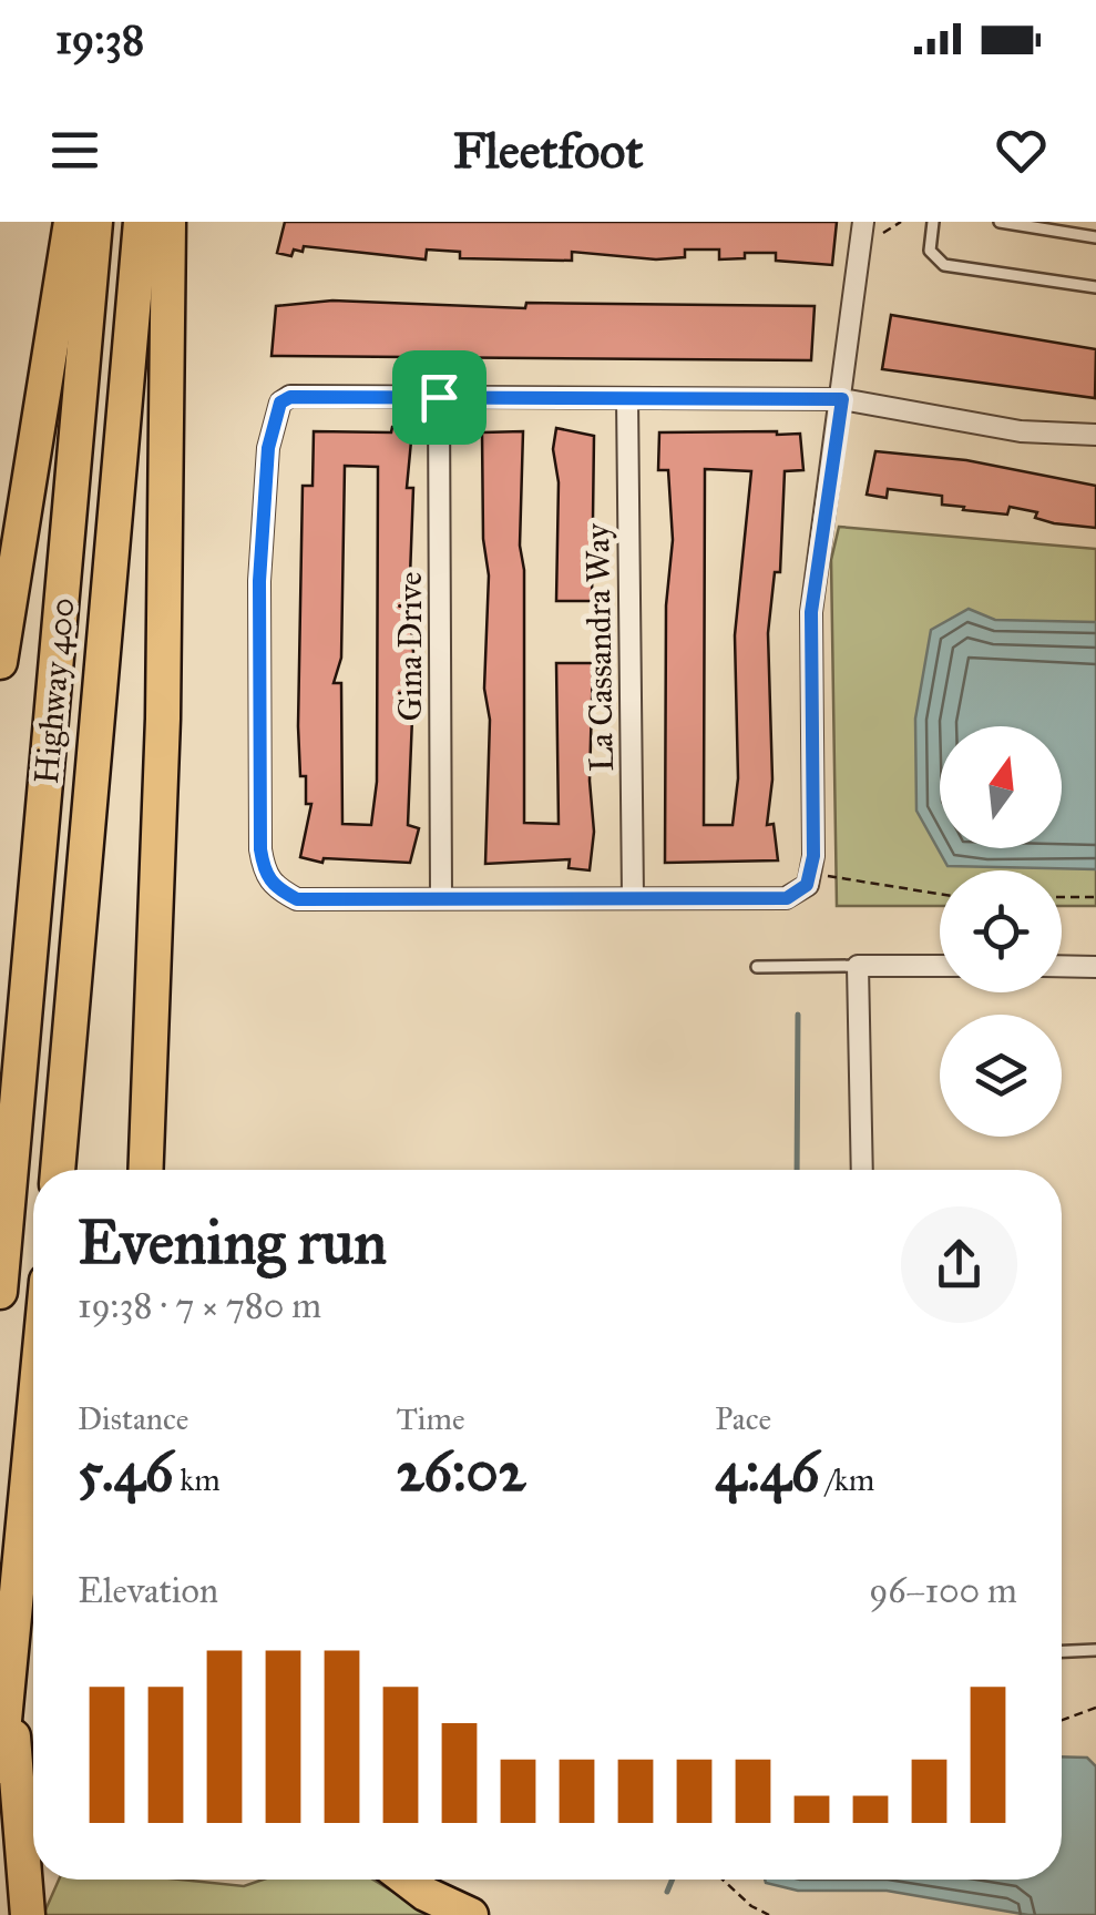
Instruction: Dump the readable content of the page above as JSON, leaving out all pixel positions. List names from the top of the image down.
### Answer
{
  "streets": {
    "highway": ["Highway 400"],
    "street": ["Gina Drive", "La Cassandra Way"]
  },
  "north": "top",
  "page": {
    "status": "19:38",
    "header": "Fleetfoot",
    "heading": ["Evening run", "19:38 · 7 × 780 m"],
    "stats": [
      ["Distance", "5.46 km"],
      ["Time", "26:02"],
      ["Pace", "4:46 /km"]
    ],
    "chart": ["Elevation", "96–100 m"]
  }
}
